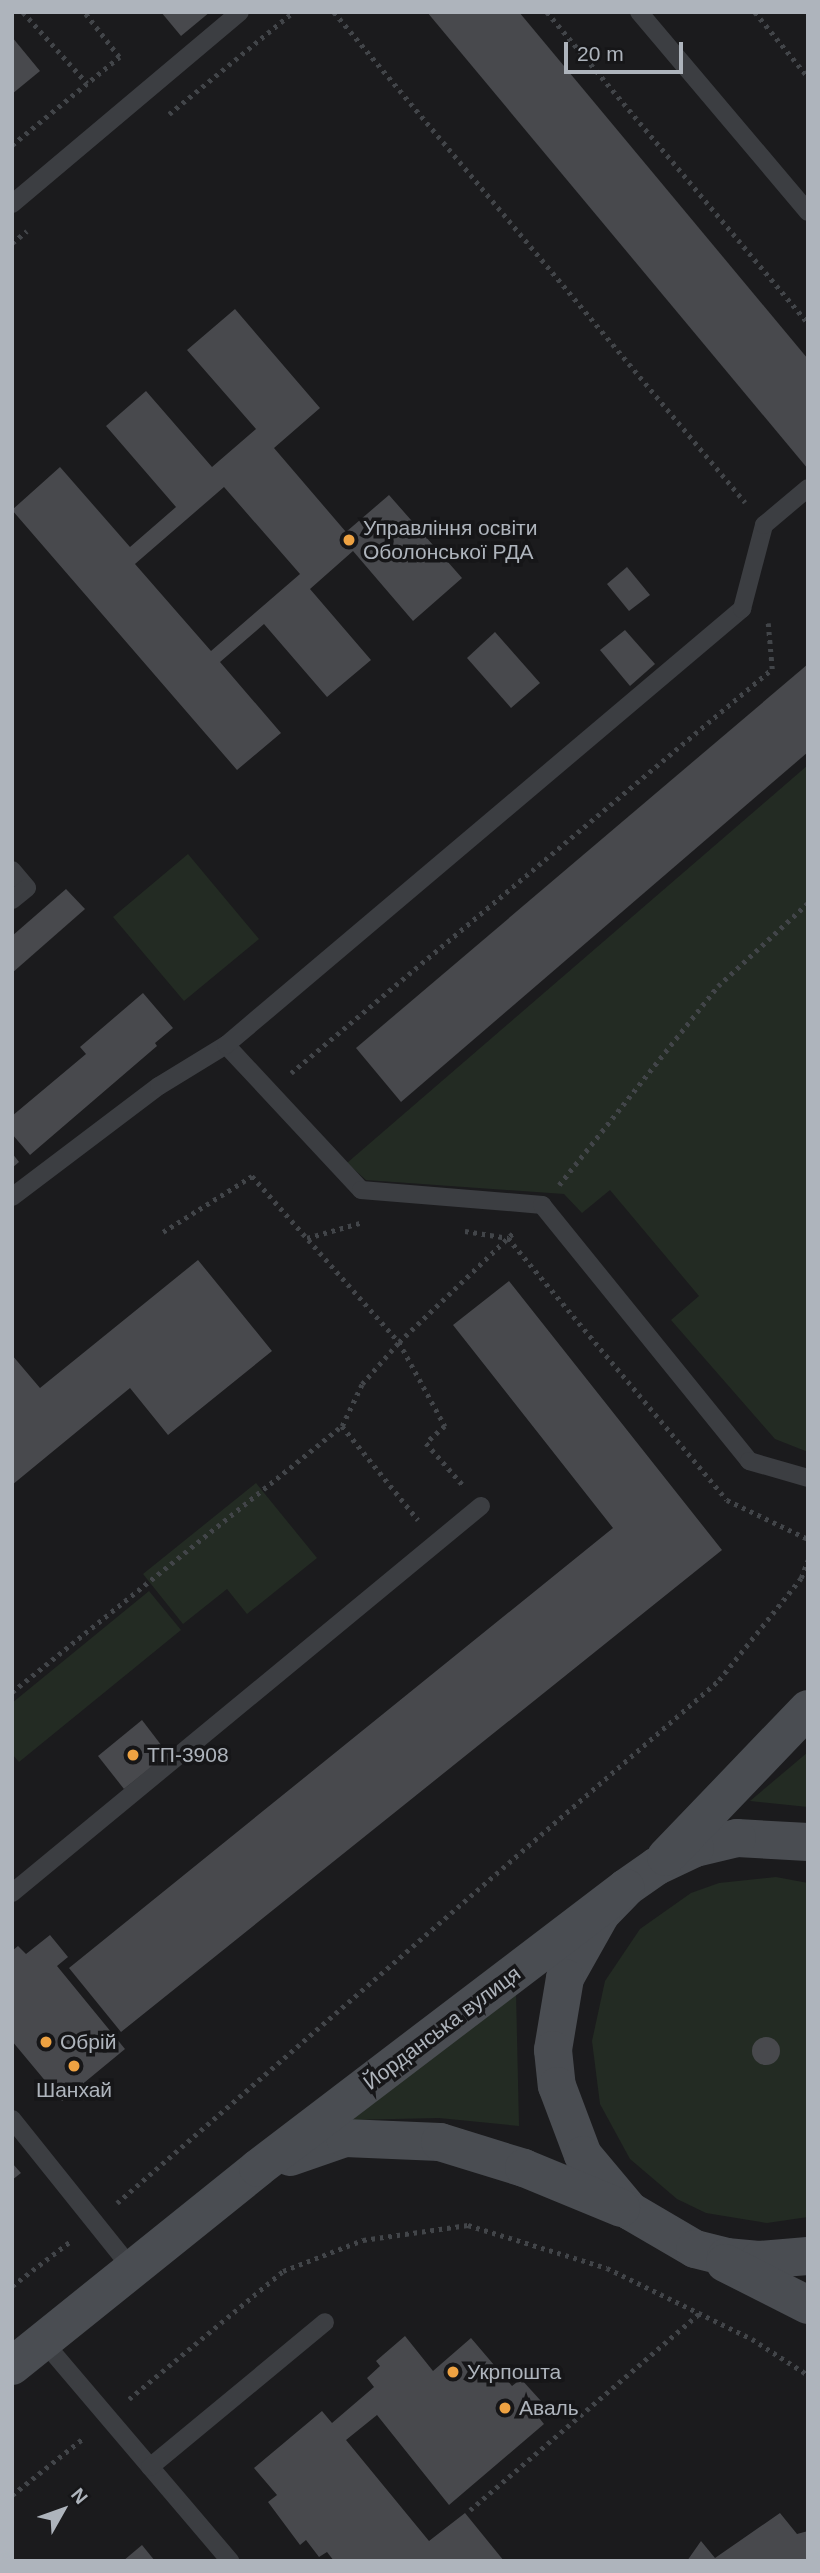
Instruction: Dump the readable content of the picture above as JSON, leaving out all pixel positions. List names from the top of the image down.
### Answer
{
  "streets": {
    "main road": ["Йорданська вулиця"]
  },
  "places": [
    "Управління освіти Оболонської РДА",
    "ТП-3908",
    "Обрій",
    "Шанхай",
    "Укрпошта",
    "Аваль"
  ],
  "scale_bar": "20 m",
  "north": "top right"
}
